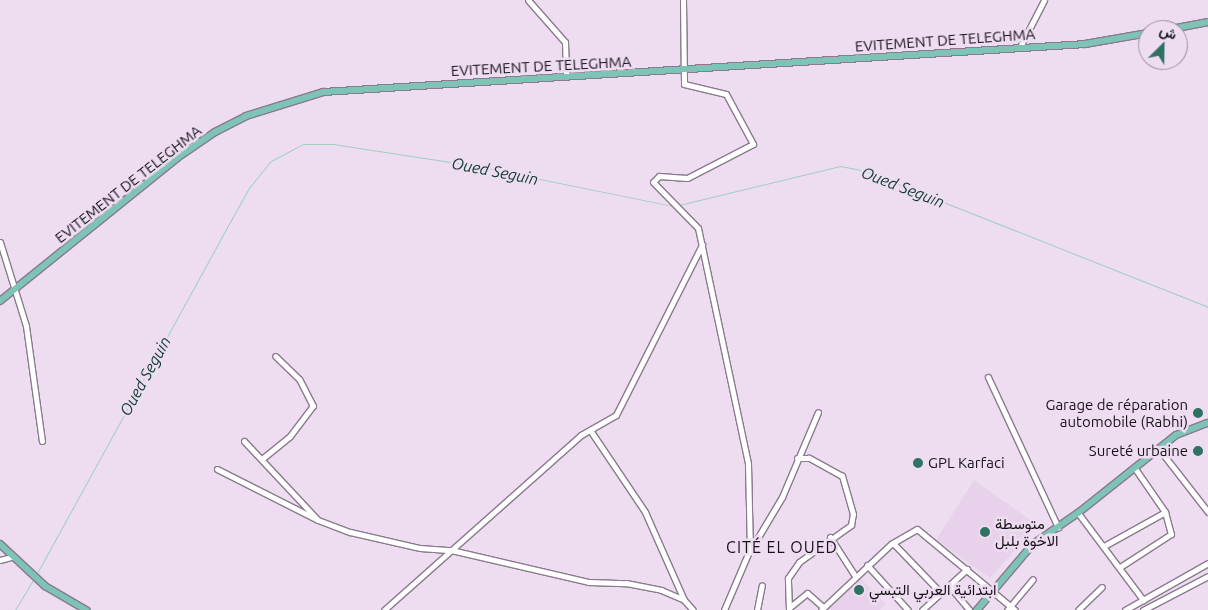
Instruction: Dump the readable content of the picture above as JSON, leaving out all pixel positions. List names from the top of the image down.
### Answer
{
  "streets": {
    "main road": ["EVITEMENT DE TELEGHMA"]
  },
  "districts": ["CITÉ EL OUED"],
  "water": ["Oued Seguin"],
  "places": [
    "Garage de réparation automobile (Rabhi)",
    "Sureté urbaine",
    "GPL Karfaci",
    "متوسطة الاخوة بلبل",
    "ابتدائية العربي التبسي"
  ],
  "north": "top right"
}
